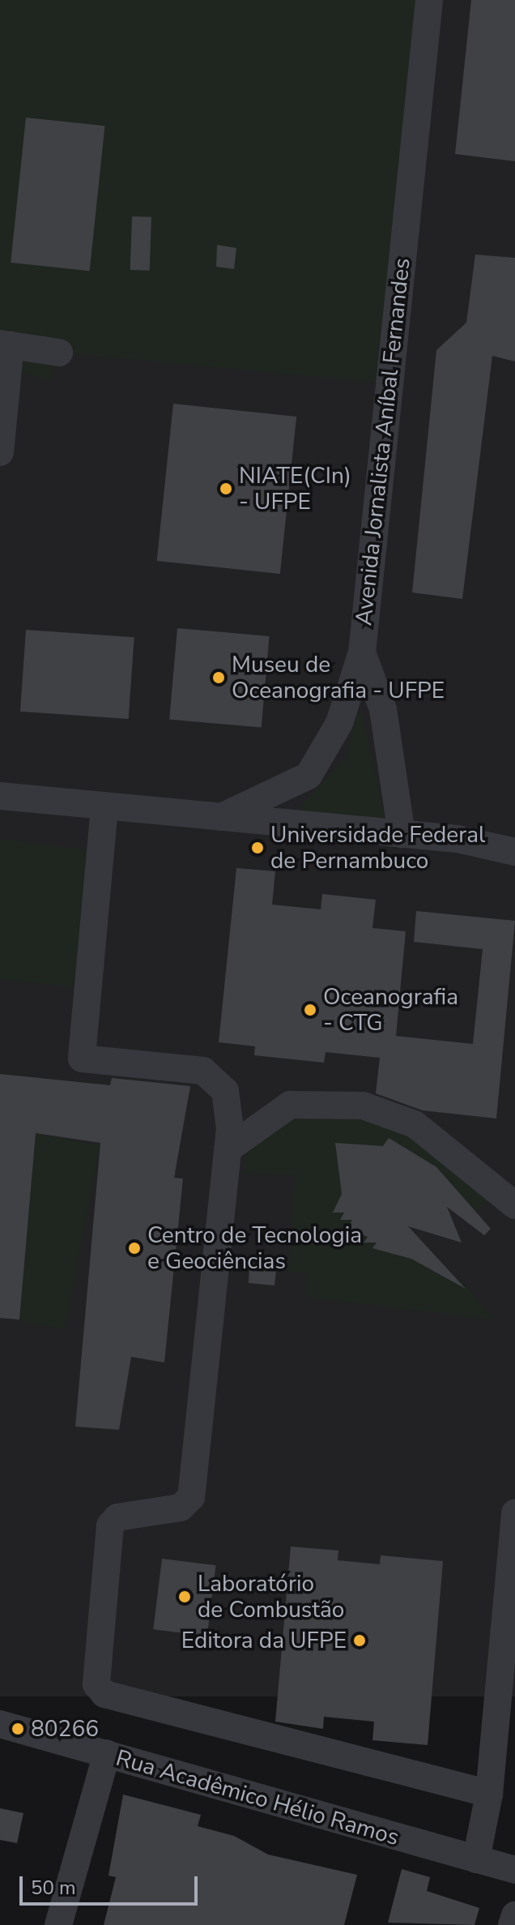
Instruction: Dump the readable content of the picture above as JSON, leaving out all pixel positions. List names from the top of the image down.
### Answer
{
  "streets": {
    "street": ["Avenida Jornalista Aníbal Fernandes", "Rua Acadêmico Hélio Ramos"]
  },
  "places": [
    "NIATE(CIn) - UFPE",
    "Museu de Oceanografia - UFPE",
    "Universidade Federal de Pernambuco",
    "Oceanografia - CTG",
    "Centro de Tecnologia e Geociências",
    "Laboratório de Combustão",
    "Editora da UFPE",
    "80266"
  ],
  "scale_bar": "50 m"
}
